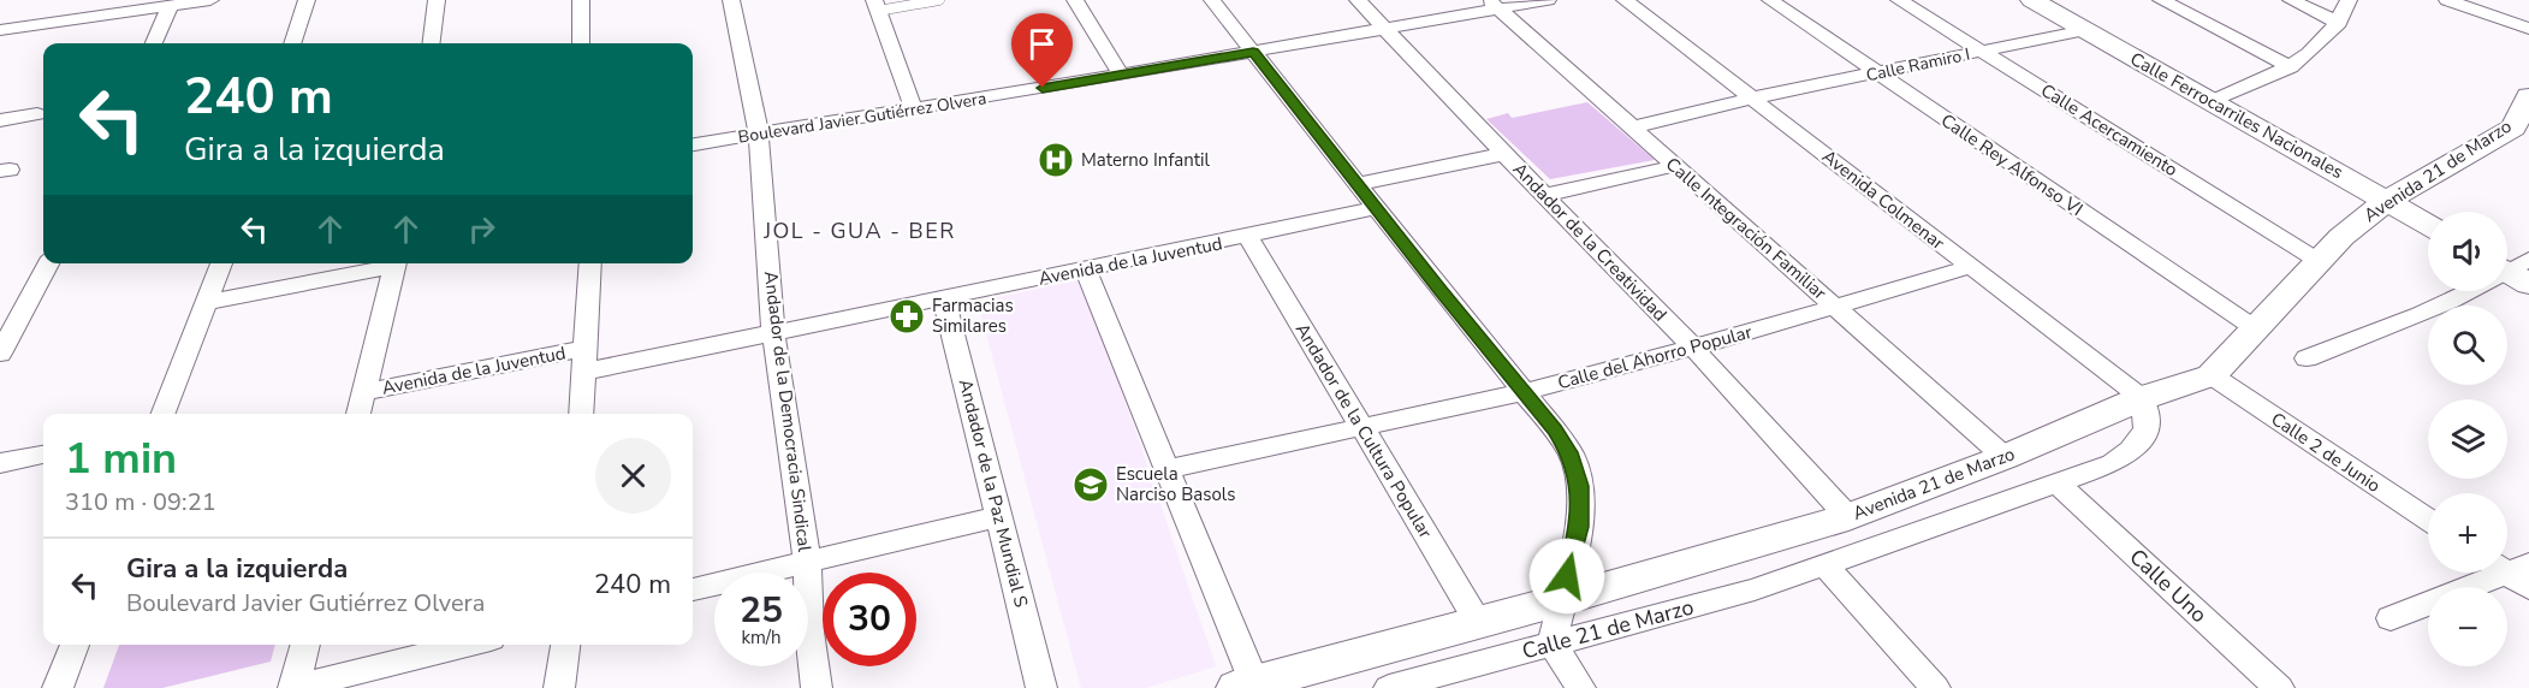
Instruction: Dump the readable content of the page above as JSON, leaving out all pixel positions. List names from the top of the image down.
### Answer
{
  "streets": {
    "street": [
      "Calle Ramiro I",
      "Calle Ferrocarriles Nacionales",
      "Boulevard Javier Gutiérrez Olvera",
      "Calle Acercamiento",
      "Calle Rey Alfonso VI",
      "Avenida 21 de Marzo",
      "Avenida Colmenar",
      "Calle Integración Familiar",
      "Andador de la Creatividad",
      "Avenida de la Juventud",
      "Calle del Ahorro Popular",
      "Andador de la Democracia Sindical",
      "Andador de la Cultura Popular",
      "Calle 2 de Junio",
      "Andador de la Paz Mundial S",
      "Calle Uno",
      "Calle 21 de Marzo"
    ]
  },
  "crossings": [
    ["Calle Ramiro I", "Calle Ferrocarriles Nacionales"],
    ["Calle Ramiro I", "Calle Acercamiento"],
    ["Calle Ramiro I", "Calle Rey Alfonso VI"],
    ["Calle Ramiro I", "Avenida Colmenar"],
    ["Calle Ramiro I", "Calle Integración Familiar"],
    ["Calle Ferrocarriles Nacionales", "Avenida 21 de Marzo"],
    ["Boulevard Javier Gutiérrez Olvera", "Calle Integración Familiar"],
    ["Boulevard Javier Gutiérrez Olvera", "Andador de la Creatividad"],
    ["Boulevard Javier Gutiérrez Olvera", "Andador de la Democracia Sindical"],
    ["Calle Acercamiento", "Avenida 21 de Marzo"],
    ["Calle Rey Alfonso VI", "Avenida 21 de Marzo"],
    ["Avenida 21 de Marzo", "Avenida Colmenar"],
    ["Avenida 21 de Marzo", "Calle Integración Familiar"],
    ["Avenida 21 de Marzo", "Andador de la Creatividad"],
    ["Avenida 21 de Marzo", "Andador de la Cultura Popular"],
    ["Avenida 21 de Marzo", "Calle 2 de Junio"],
    ["Avenida 21 de Marzo", "Calle 21 de Marzo"],
    ["Avenida Colmenar", "Calle del Ahorro Popular"],
    ["Avenida Colmenar", "Calle 21 de Marzo"],
    ["Calle Integración Familiar", "Calle del Ahorro Popular"],
    ["Andador de la Creatividad", "Calle del Ahorro Popular"],
    ["Avenida de la Juventud", "Andador de la Democracia Sindical"],
    ["Avenida de la Juventud", "Andador de la Cultura Popular"],
    ["Avenida de la Juventud", "Andador de la Paz Mundial S"],
    ["Calle del Ahorro Popular", "Andador de la Cultura Popular"],
    ["Calle Uno", "Calle 21 de Marzo"]
  ],
  "districts": ["JOL - GUA - BER"],
  "places": {
    "hospital": ["Materno Infantil"],
    "pharmacy": ["Farmacias Similares"],
    "school or university": ["Escuela Narciso Basols"]
  },
  "page": {
    "turn": ["240 m", "Gira a la izquierda"],
    "map_buttons": ["+", "−"],
    "heading": ["1 min", "310 m · 09:21"],
    "list": [
      {
        "name": "Gira a la izquierda",
        "note": "Boulevard Javier Gutiérrez Olvera",
        "value": "240 m"
      }
    ],
    "speed": "25 km/h",
    "limit": "30"
  }
}
